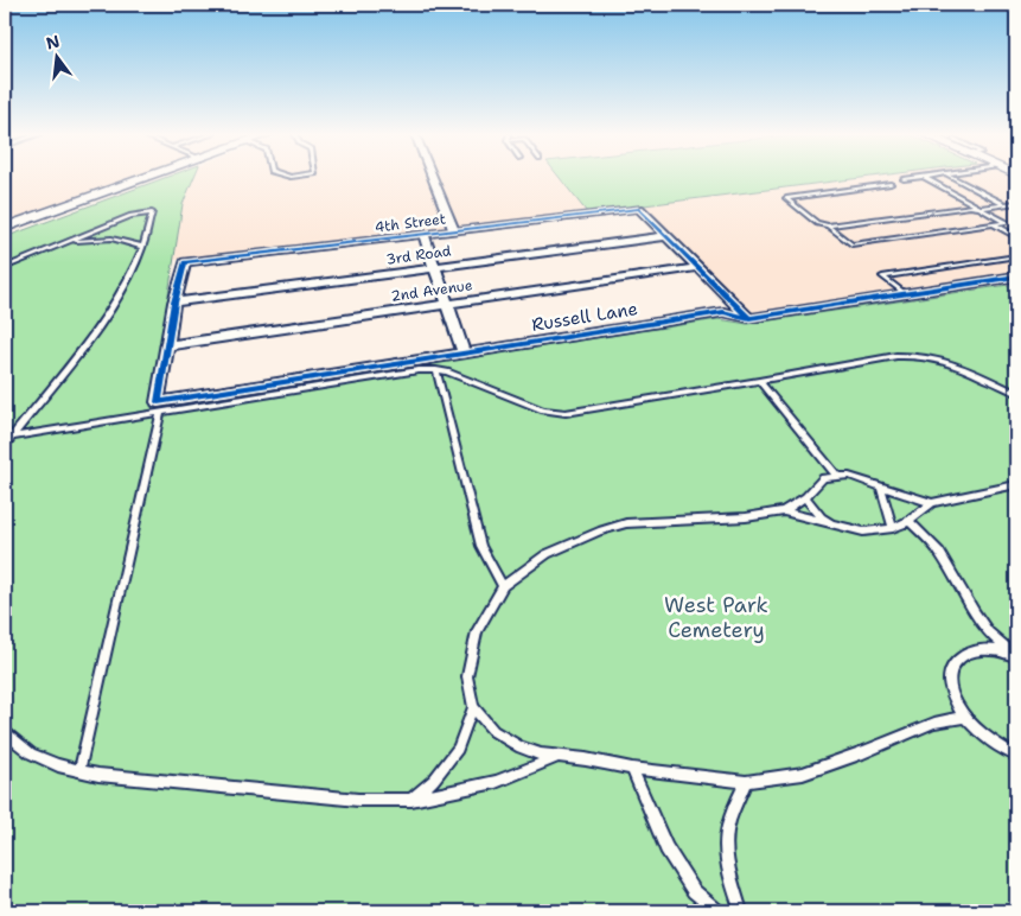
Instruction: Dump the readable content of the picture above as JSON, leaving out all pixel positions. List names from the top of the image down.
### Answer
{
  "streets": {
    "street": [
      "4th Street",
      "3rd Road",
      "2nd Avenue",
      "Russell Lane"
    ]
  },
  "crossings": [
    ["4th Street", "3rd Road"]
  ],
  "parks": ["West Park Cemetery"],
  "north": "top"
}
